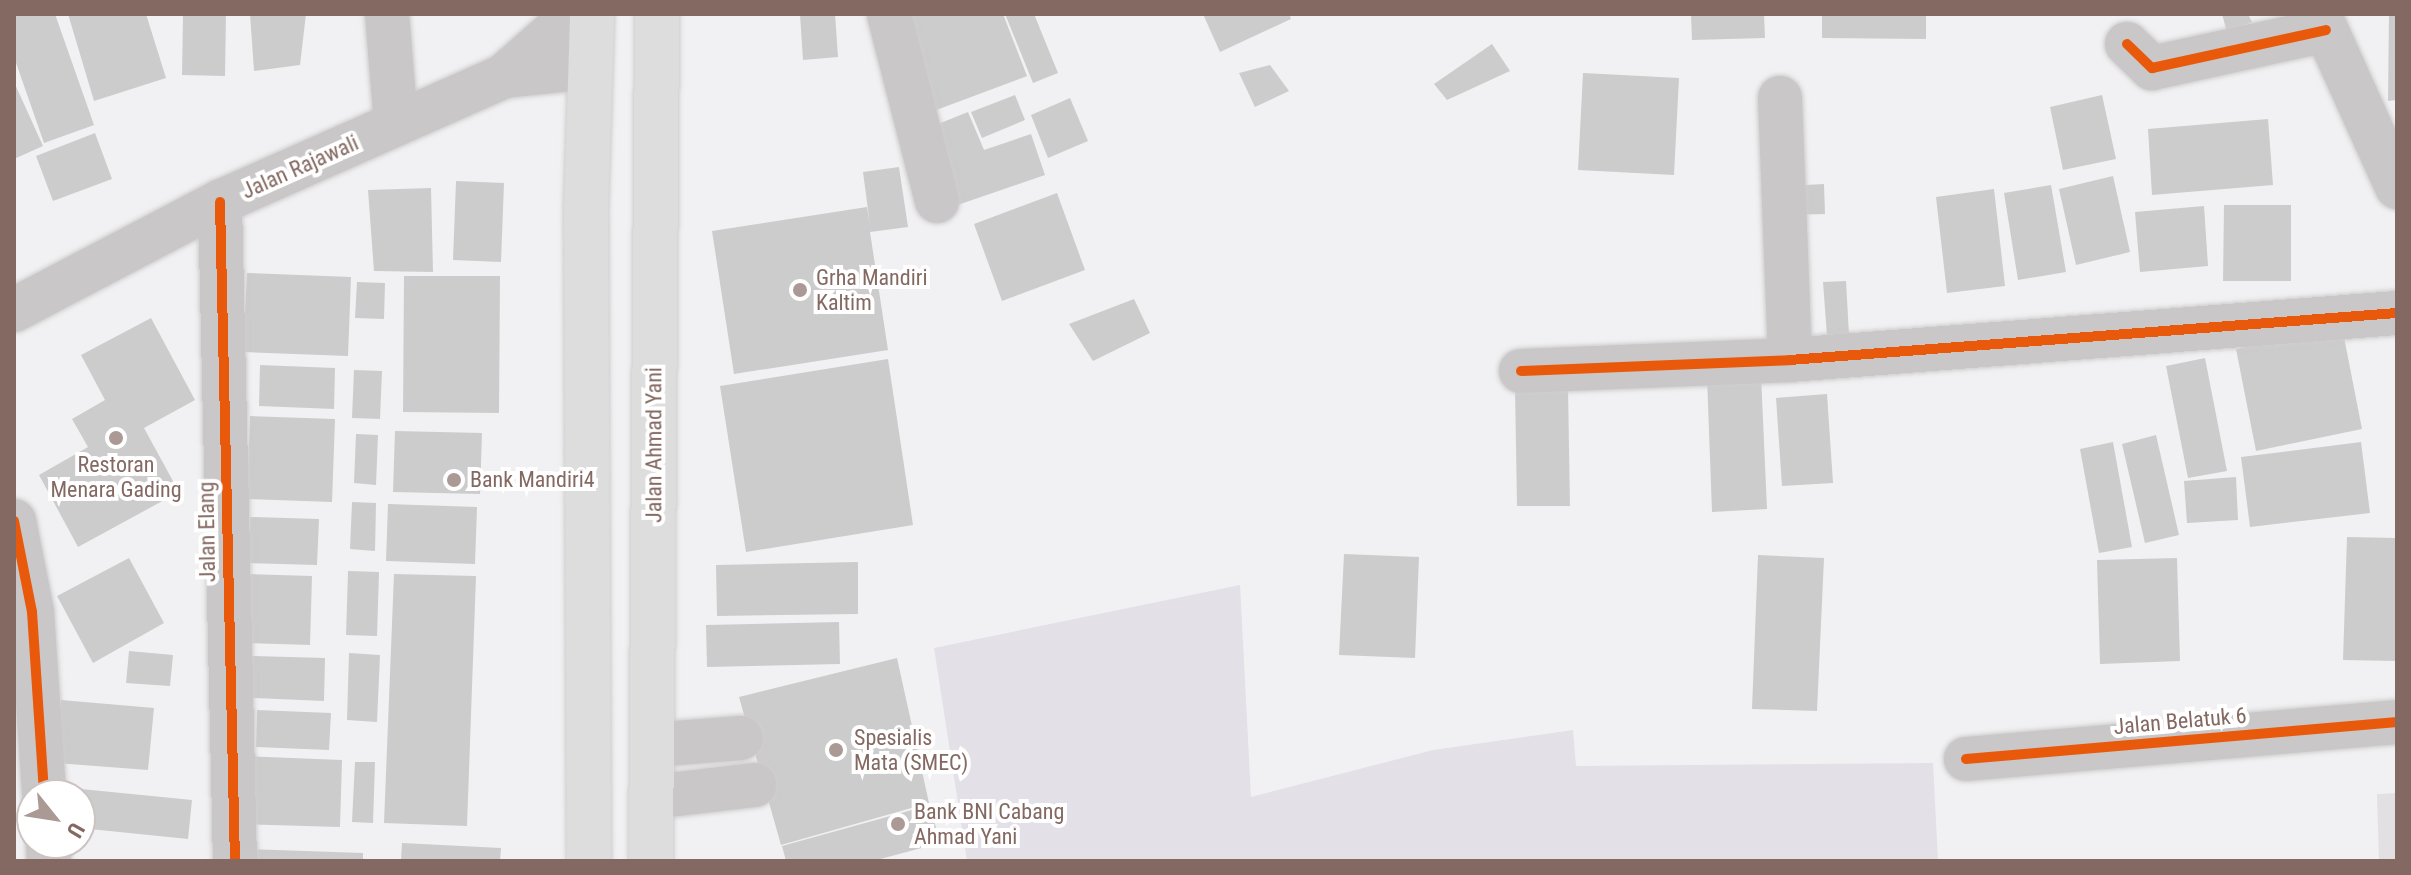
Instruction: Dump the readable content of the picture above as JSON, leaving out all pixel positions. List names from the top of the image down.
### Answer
{
  "streets": {
    "main road": ["Jalan Ahmad Yani"],
    "street": ["Jalan Rajawali", "Jalan Elang", "Jalan Belatuk 6"]
  },
  "crossings": [
    ["Jalan Rajawali", "Jalan Elang"]
  ],
  "places": [
    "Grha Mandiri Kaltim",
    "Restoran Menara Gading",
    "Bank Mandiri4",
    "Spesialis Mata (SMEC)",
    "Bank BNI Cabang Ahmad Yani"
  ],
  "north": "bottom right"
}
